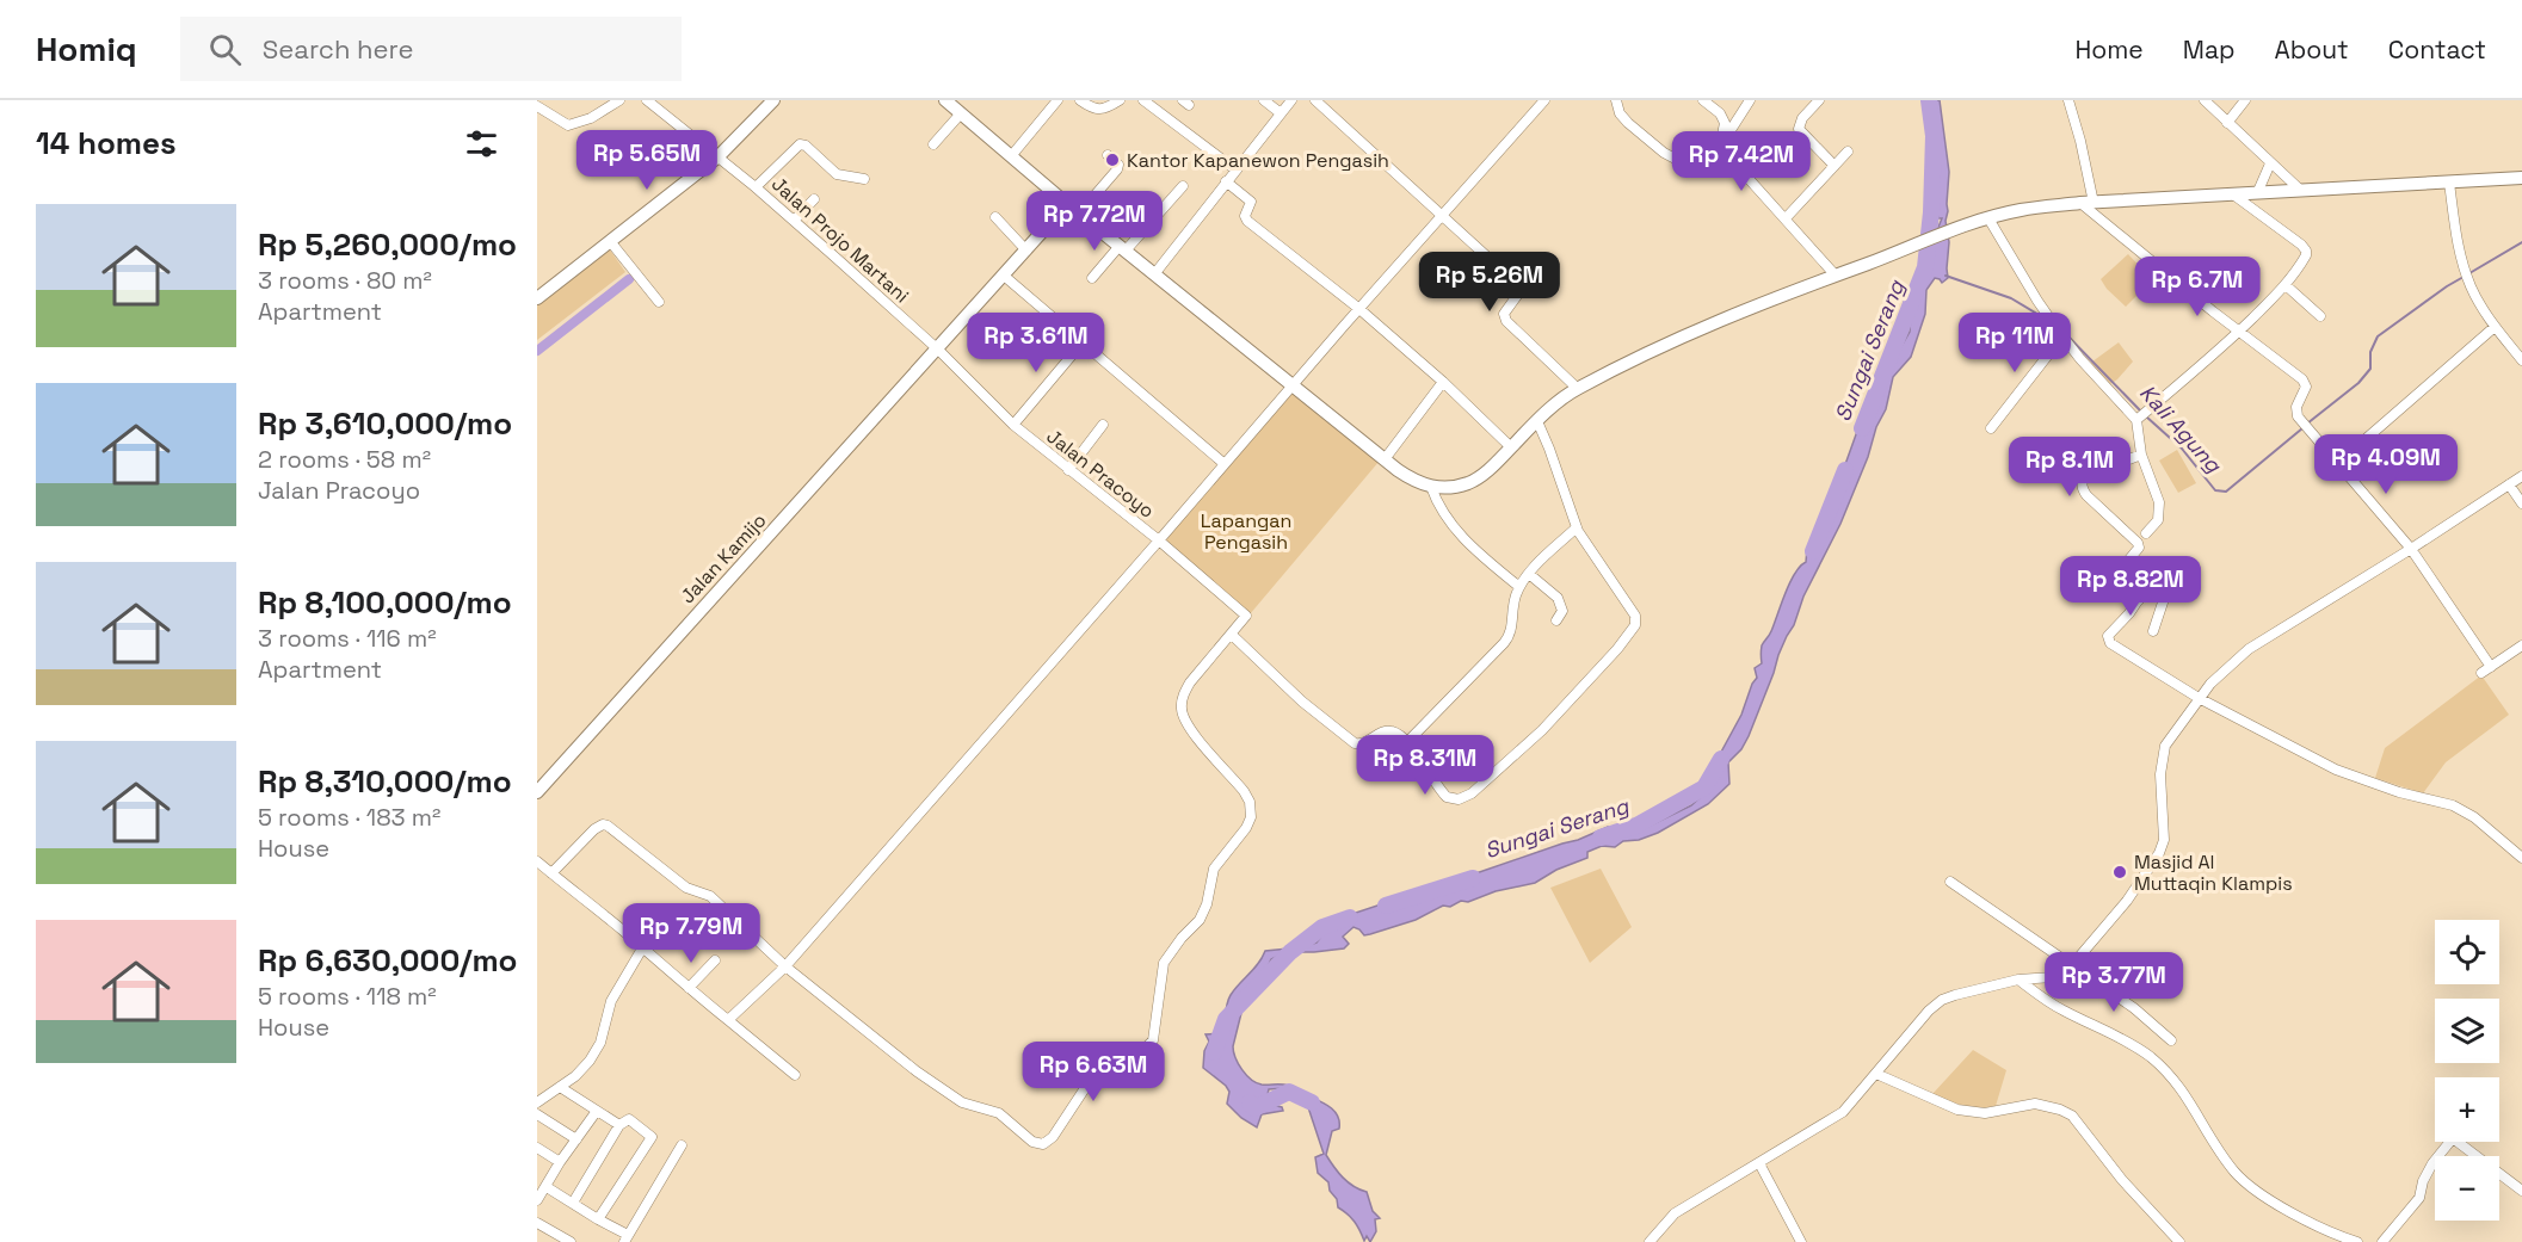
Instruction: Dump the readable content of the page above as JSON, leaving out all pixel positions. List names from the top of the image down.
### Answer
{
  "streets": {
    "main road": ["Jalan Kamijo"],
    "street": ["Jalan Projo Martani", "Jalan Pracoyo"]
  },
  "crossings": [
    ["Jalan Projo Martani", "Jalan Pracoyo"],
    ["Jalan Projo Martani", "Jalan Kamijo"],
    ["Jalan Pracoyo", "Jalan Kamijo"]
  ],
  "water": ["Sungai Serang", "Kali Agung"],
  "parks": ["Lapangan Pengasih"],
  "places": ["Kantor Kapanewon Pengasih", "Masjid Al Muttaqin Klampis"],
  "page": {
    "header": "Homiq",
    "search": "Search here",
    "nav": [
      "Home",
      "Map",
      "About",
      "Contact"
    ],
    "heading": "14 homes",
    "price": [
      "Rp 5.65M",
      "Rp 7.42M",
      "Rp 7.72M",
      "Rp 5.26M",
      "Rp 6.7M",
      "Rp 3.61M",
      "Rp 11M",
      "Rp 4.09M",
      "Rp 8.1M",
      "Rp 8.82M",
      "Rp 8.31M",
      "Rp 7.79M",
      "Rp 3.77M",
      "Rp 6.63M"
    ],
    "list": [
      {
        "name": "Rp 5,260,000/mo",
        "note": "3 rooms · 80 m² · Apartment"
      },
      {
        "name": "Rp 3,610,000/mo",
        "note": "2 rooms · 58 m² · Jalan Pracoyo"
      },
      {
        "name": "Rp 8,100,000/mo",
        "note": "3 rooms · 116 m² · Apartment"
      },
      {
        "name": "Rp 8,310,000/mo",
        "note": "5 rooms · 183 m² · House"
      },
      {
        "name": "Rp 6,630,000/mo",
        "note": "5 rooms · 118 m² · House"
      }
    ],
    "map_buttons": ["+", "−"]
  }
}
